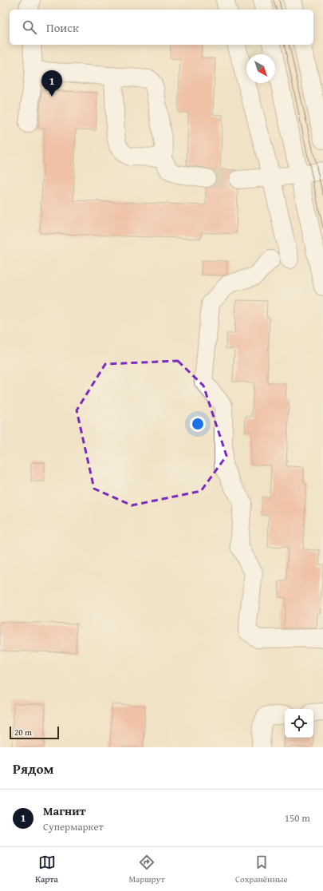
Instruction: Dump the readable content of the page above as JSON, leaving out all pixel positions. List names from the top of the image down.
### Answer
{
  "scale_bar": "20 m",
  "north": "bottom right",
  "page": {
    "search": "Поиск",
    "pins": "1",
    "scale": "20 m",
    "heading": "Рядом",
    "list": [
      {
        "mark": "1",
        "name": "Магнит",
        "note": "Супермаркет",
        "value": "150 m"
      }
    ],
    "nav": ["Карта", "Маршрут", "Сохранённые"]
  }
}
